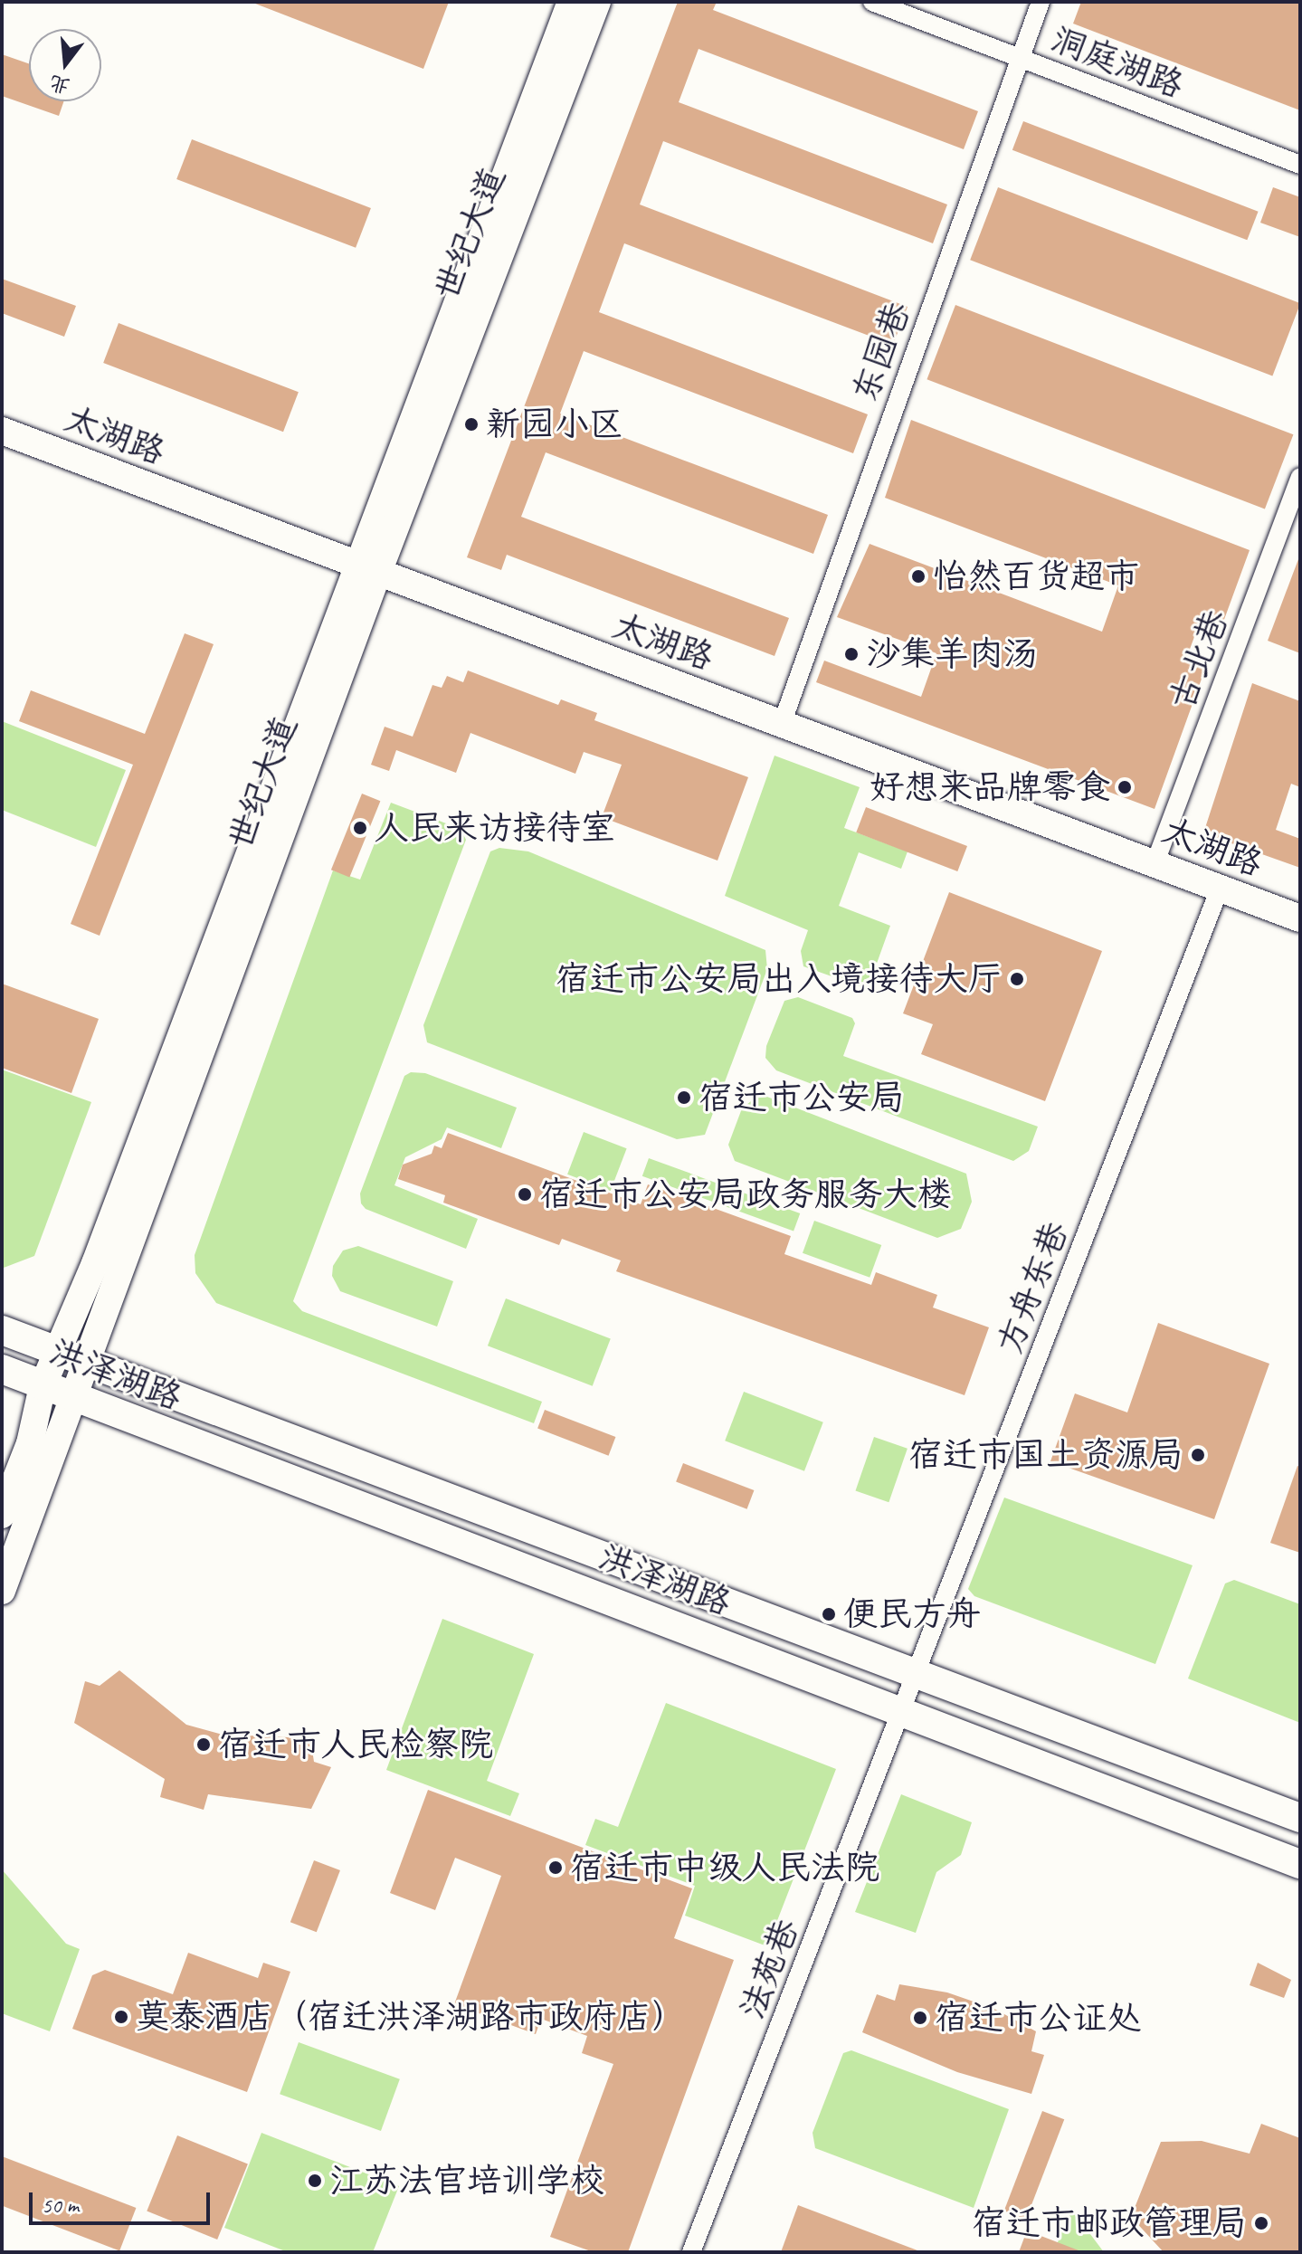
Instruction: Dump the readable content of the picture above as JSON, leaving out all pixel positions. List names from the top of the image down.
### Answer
{
  "streets": {
    "main road": ["洪泽湖路"],
    "street": [
      "洞庭湖路",
      "世纪大道",
      "东园巷",
      "太湖路",
      "古北巷",
      "方舟东巷",
      "法苑巷"
    ]
  },
  "crossings": [
    ["洞庭湖路", "东园巷"],
    ["世纪大道", "太湖路"],
    ["世纪大道", "洪泽湖路"],
    ["东园巷", "太湖路"],
    ["太湖路", "古北巷"],
    ["太湖路", "方舟东巷"],
    ["方舟东巷", "洪泽湖路"],
    ["方舟东巷", "法苑巷"],
    ["洪泽湖路", "法苑巷"]
  ],
  "places": [
    "新园小区",
    "怡然百货超市",
    "沙集羊肉汤",
    "好想来品牌零食",
    "人民来访接待室",
    "宿迁市公安局出入境接待大厅",
    "宿迁市公安局",
    "宿迁市公安局政务服务大楼",
    "宿迁市国土资源局",
    "便民方舟",
    "宿迁市人民检察院",
    "宿迁市中级人民法院",
    "莫泰酒店（宿迁洪泽湖路市政府店）",
    "宿迁市公证处",
    "江苏法官培训学校",
    "宿迁市邮政管理局"
  ],
  "scale_bar": "50 m",
  "north": "bottom"
}
